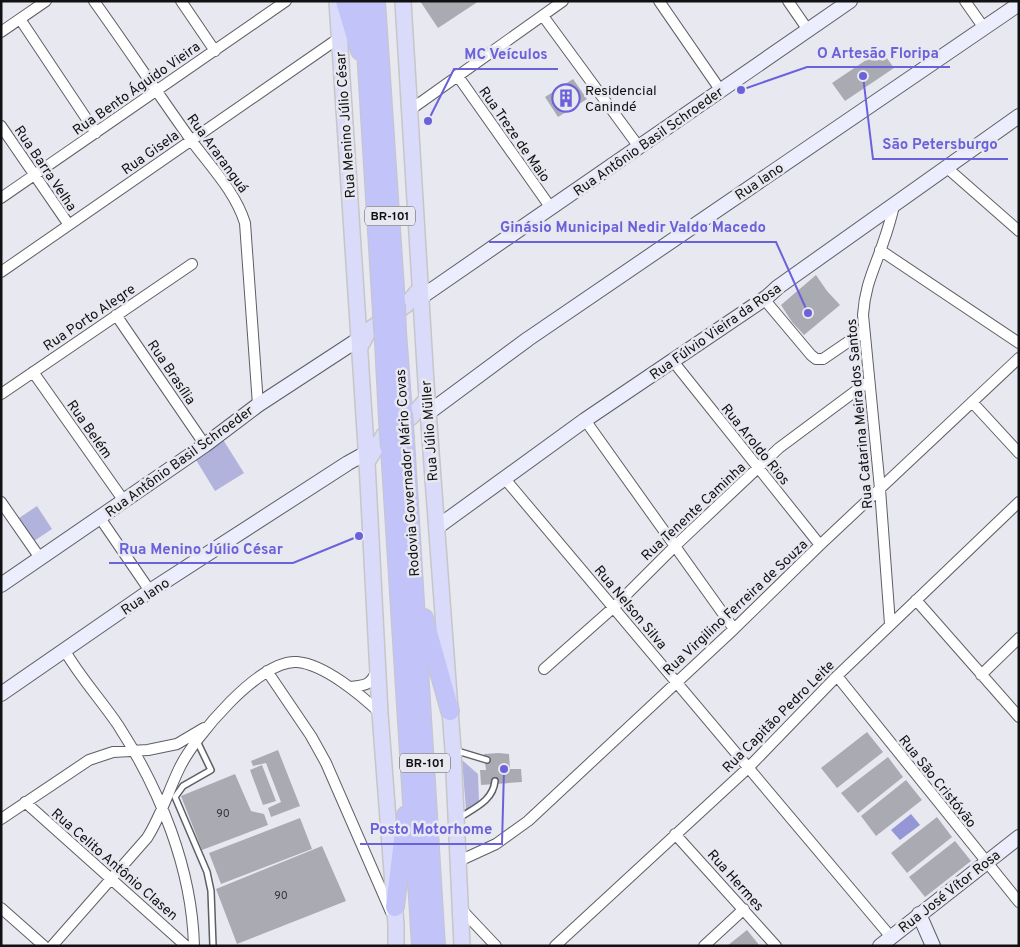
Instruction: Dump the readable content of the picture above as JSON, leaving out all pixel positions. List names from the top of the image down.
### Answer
{
  "streets": {
    "highway": ["BR-101", "Rodovia Governador Mário Covas"],
    "main road": [
      "Rua Menino Júlio César",
      "Rua Antônio Basil Schroeder",
      "Rua Iano",
      "Rua Júlio Müller"
    ],
    "street": [
      "Rua Bento Águido Vieira",
      "Rua Treze de Maio",
      "Rua Gisela",
      "Rua Araranguá",
      "Rua Barra Velha",
      "Rua Porto Alegre",
      "Rua Fúlvio Vieira da Rosa",
      "Rua Brasília",
      "Rua Catarina Meira dos Santos",
      "Rua Belém",
      "Rua Aroldo Rios",
      "Rua Tenente Caminha",
      "Rua Nelson Silva",
      "Rua Virgilino Ferreira de Souza",
      "Rua Capitão Pedro Leite",
      "Rua São Cristóvão",
      "Rua Celito Antônio Clasen",
      "Rua Hermes",
      "Rua José Vítor Rosa"
    ]
  },
  "crossings": [
    ["Rua Bento Águido Vieira", "Rua Araranguá"],
    ["Rua Bento Águido Vieira", "Rua Barra Velha"],
    ["Rua Menino Júlio César", "Rua Antônio Basil Schroeder"],
    ["Rua Menino Júlio César", "Rua Gisela"],
    ["Rua Menino Júlio César", "Rua Iano"],
    ["Rua Treze de Maio", "Rua Antônio Basil Schroeder"],
    ["Rua Antônio Basil Schroeder", "Rua Araranguá"],
    ["Rua Antônio Basil Schroeder", "Rua Brasília"],
    ["Rua Antônio Basil Schroeder", "Rua Belém"],
    ["Rua Antônio Basil Schroeder", "Rua Júlio Müller"],
    ["Rua Antônio Basil Schroeder", "Rodovia Governador Mário Covas"],
    ["Rua Gisela", "Rua Araranguá"],
    ["Rua Gisela", "Rua Barra Velha"],
    ["Rua Iano", "Rua Júlio Müller"],
    ["Rua Iano", "Rodovia Governador Mário Covas"],
    ["Rua Porto Alegre", "Rua Brasília"],
    ["Rua Porto Alegre", "Rua Belém"],
    ["Rua Fúlvio Vieira da Rosa", "Rua Catarina Meira dos Santos"],
    ["Rua Fúlvio Vieira da Rosa", "Rua Júlio Müller"],
    ["Rua Fúlvio Vieira da Rosa", "Rua Aroldo Rios"],
    ["Rua Fúlvio Vieira da Rosa", "Rua Nelson Silva"],
    ["Rua Catarina Meira dos Santos", "Rua Tenente Caminha"],
    ["Rua Catarina Meira dos Santos", "Rua Virgilino Ferreira de Souza"],
    ["Rua Catarina Meira dos Santos", "Rua Capitão Pedro Leite"],
    ["Rua Júlio Müller", "Rodovia Governador Mário Covas"],
    ["Rua Júlio Müller", "Rua Virgilino Ferreira de Souza"],
    ["Rua Aroldo Rios", "Rua Tenente Caminha"],
    ["Rua Aroldo Rios", "Rua Virgilino Ferreira de Souza"],
    ["Rua Tenente Caminha", "Rua Nelson Silva"],
    ["Rua Nelson Silva", "Rua Virgilino Ferreira de Souza"],
    ["Rua Nelson Silva", "Rua Capitão Pedro Leite"],
    ["Rua Nelson Silva", "Rua José Vítor Rosa"],
    ["Rua Capitão Pedro Leite", "Rua São Cristóvão"],
    ["Rua Capitão Pedro Leite", "Rua Hermes"],
    ["Rua São Cristóvão", "Rua José Vítor Rosa"]
  ],
  "places": {
    "other": [
      "São Petersburgo",
      "O Artesão Floripa",
      "MC Veículos",
      "Ginásio Municipal Nedir Valdo Macedo",
      "Rua Menino Júlio César",
      "Posto Motorhome"
    ],
    "building": ["Residencial Canindé"]
  },
  "house_numbers": ["90", "90"]
}
